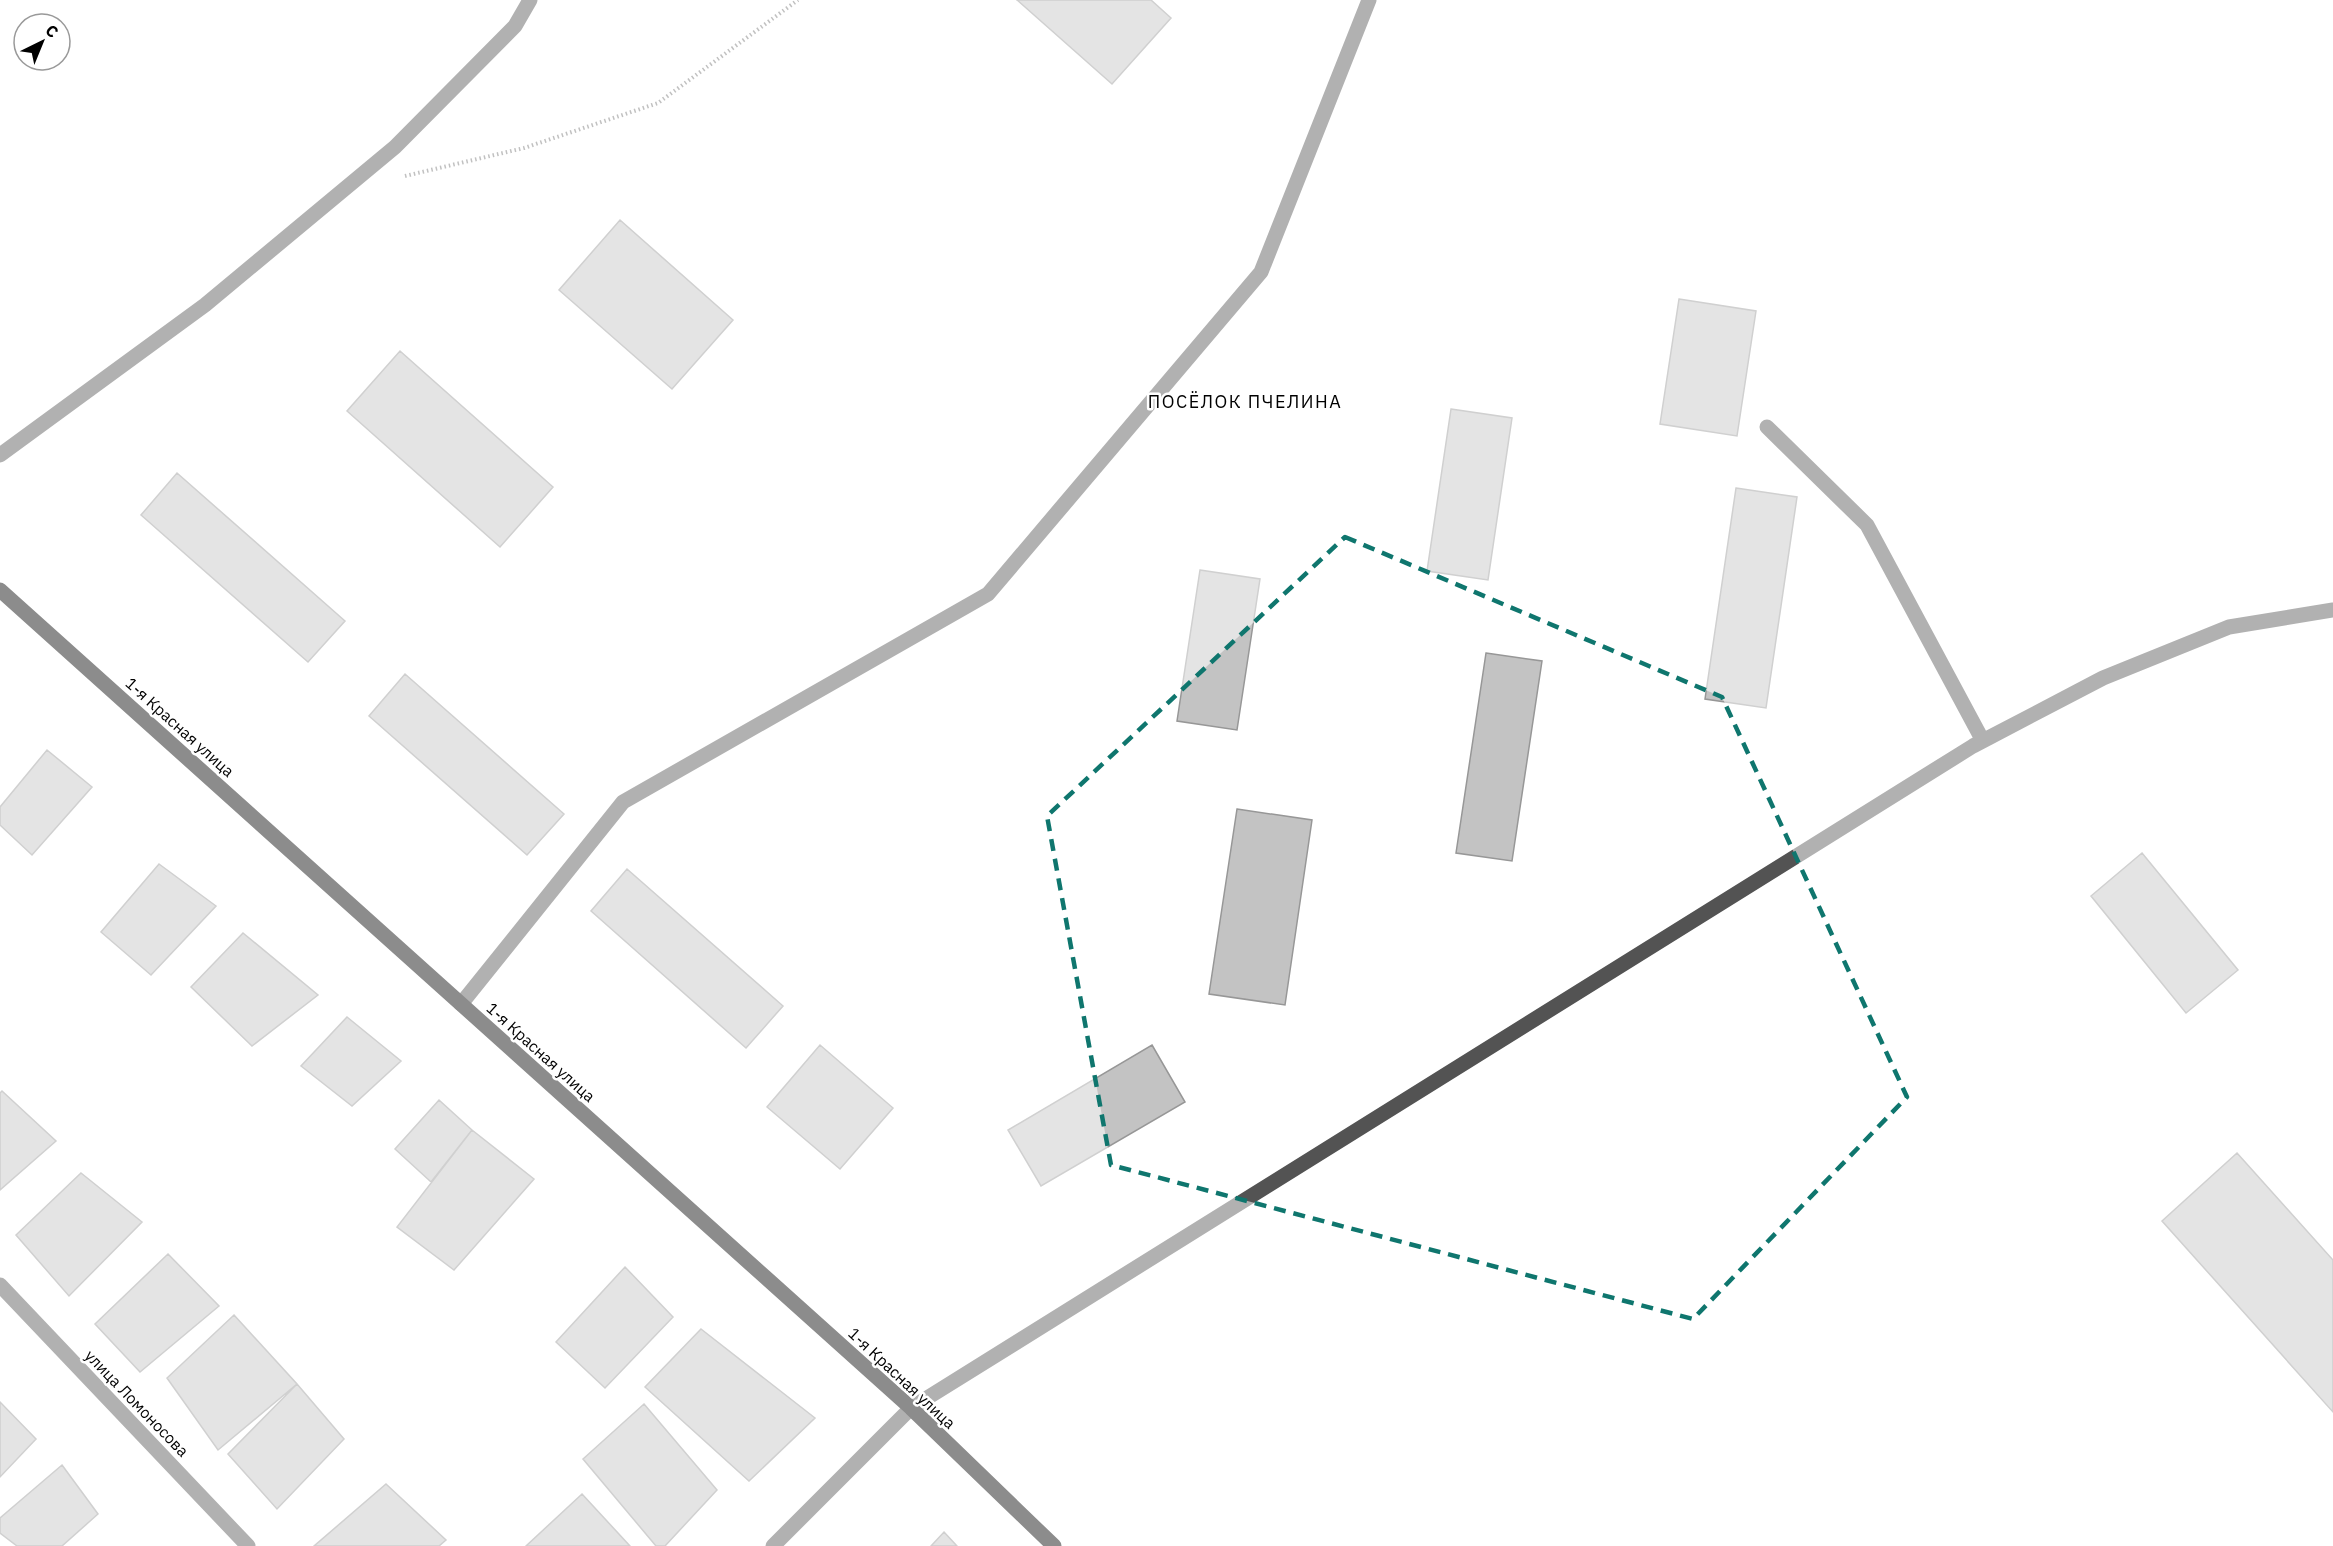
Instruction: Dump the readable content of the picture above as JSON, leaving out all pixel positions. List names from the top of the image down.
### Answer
{
  "streets": {
    "main road": ["1-я Красная улица"],
    "street": ["улица Ломоносова"]
  },
  "districts": ["ПОСЁЛОК ПЧЕЛИНА"],
  "north": "top right"
}
